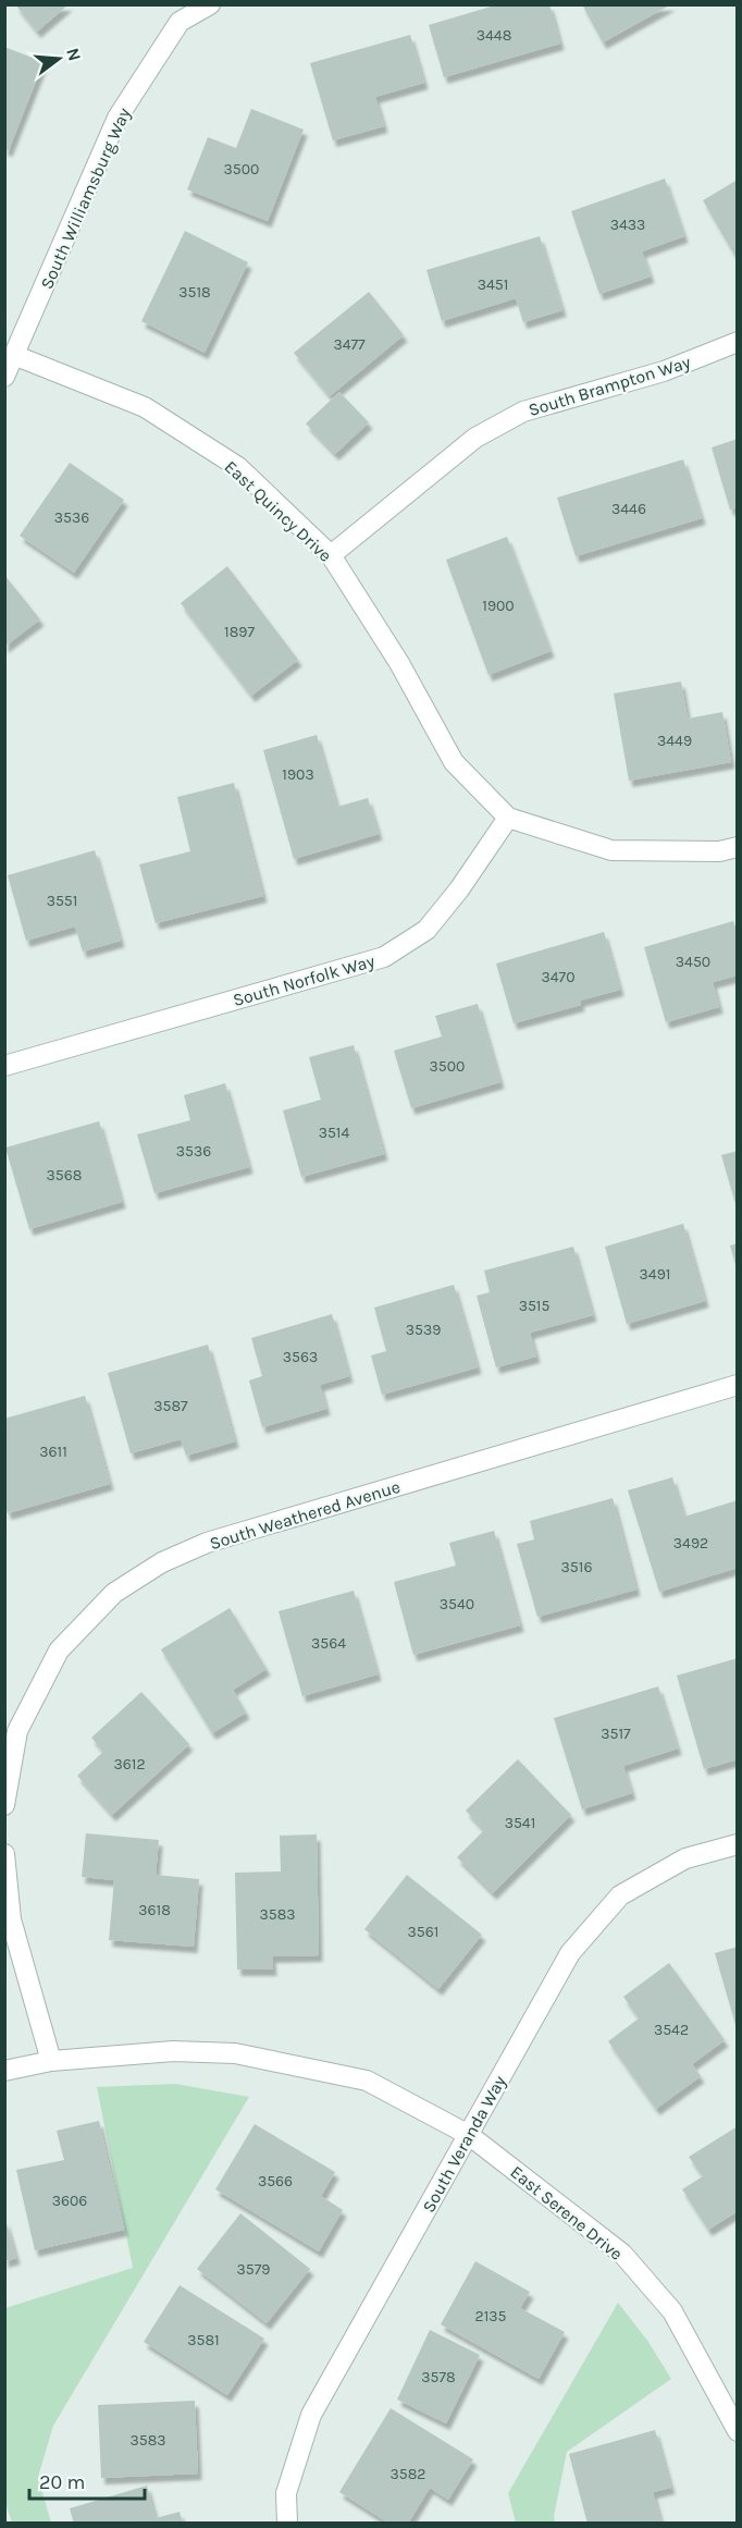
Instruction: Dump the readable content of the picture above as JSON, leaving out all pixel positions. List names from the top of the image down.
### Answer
{
  "streets": {
    "street": [
      "South Williamsburg Way",
      "South Brampton Way",
      "East Quincy Drive",
      "South Norfolk Way",
      "South Weathered Avenue",
      "South Veranda Way",
      "East Serene Drive"
    ]
  },
  "crossings": [
    ["South Williamsburg Way", "East Quincy Drive"],
    ["South Brampton Way", "East Quincy Drive"],
    ["East Quincy Drive", "South Norfolk Way"],
    ["South Veranda Way", "East Serene Drive"]
  ],
  "house_numbers": [
    "3448",
    "3500",
    "3433",
    "3451",
    "3518",
    "3477",
    "3446",
    "3536",
    "1900",
    "1897",
    "3449",
    "1903",
    "3551",
    "3450",
    "3470",
    "3500",
    "3514",
    "3536",
    "3568",
    "3491",
    "3515",
    "3539",
    "3563",
    "3587",
    "3611",
    "3492",
    "3516",
    "3540",
    "3564",
    "3517",
    "3612",
    "3541",
    "3618",
    "3583",
    "3561",
    "3542",
    "3566",
    "3606",
    "3579",
    "2135",
    "3581",
    "3578",
    "3583",
    "3582"
  ],
  "scale_bar": "20 m",
  "north": "right"
}
